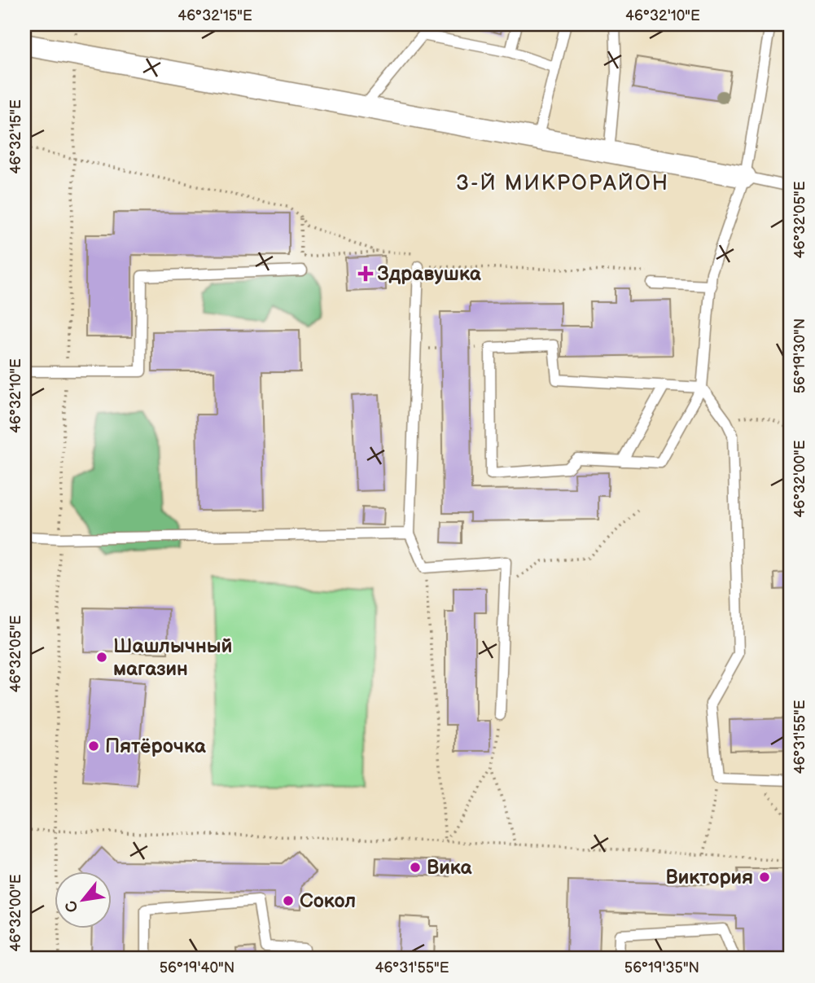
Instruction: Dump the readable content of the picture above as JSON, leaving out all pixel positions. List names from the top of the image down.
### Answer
{
  "districts": ["3-Й МИКРОРАЙОН"],
  "places": {
    "health": ["Здравушка"],
    "other": [
      "Шашлычный магазин",
      "Пятёрочка",
      "Вика",
      "Виктория",
      "Сокол"
    ]
  },
  "north": "bottom left",
  "coordinates": [
    "46°32'15\"E",
    "46°32'10\"E",
    "46°32'05\"E",
    "56°19'30\"N",
    "46°32'00\"E",
    "46°31'55\"E",
    "56°19'40\"N",
    "56°19'35\"N"
  ]
}
